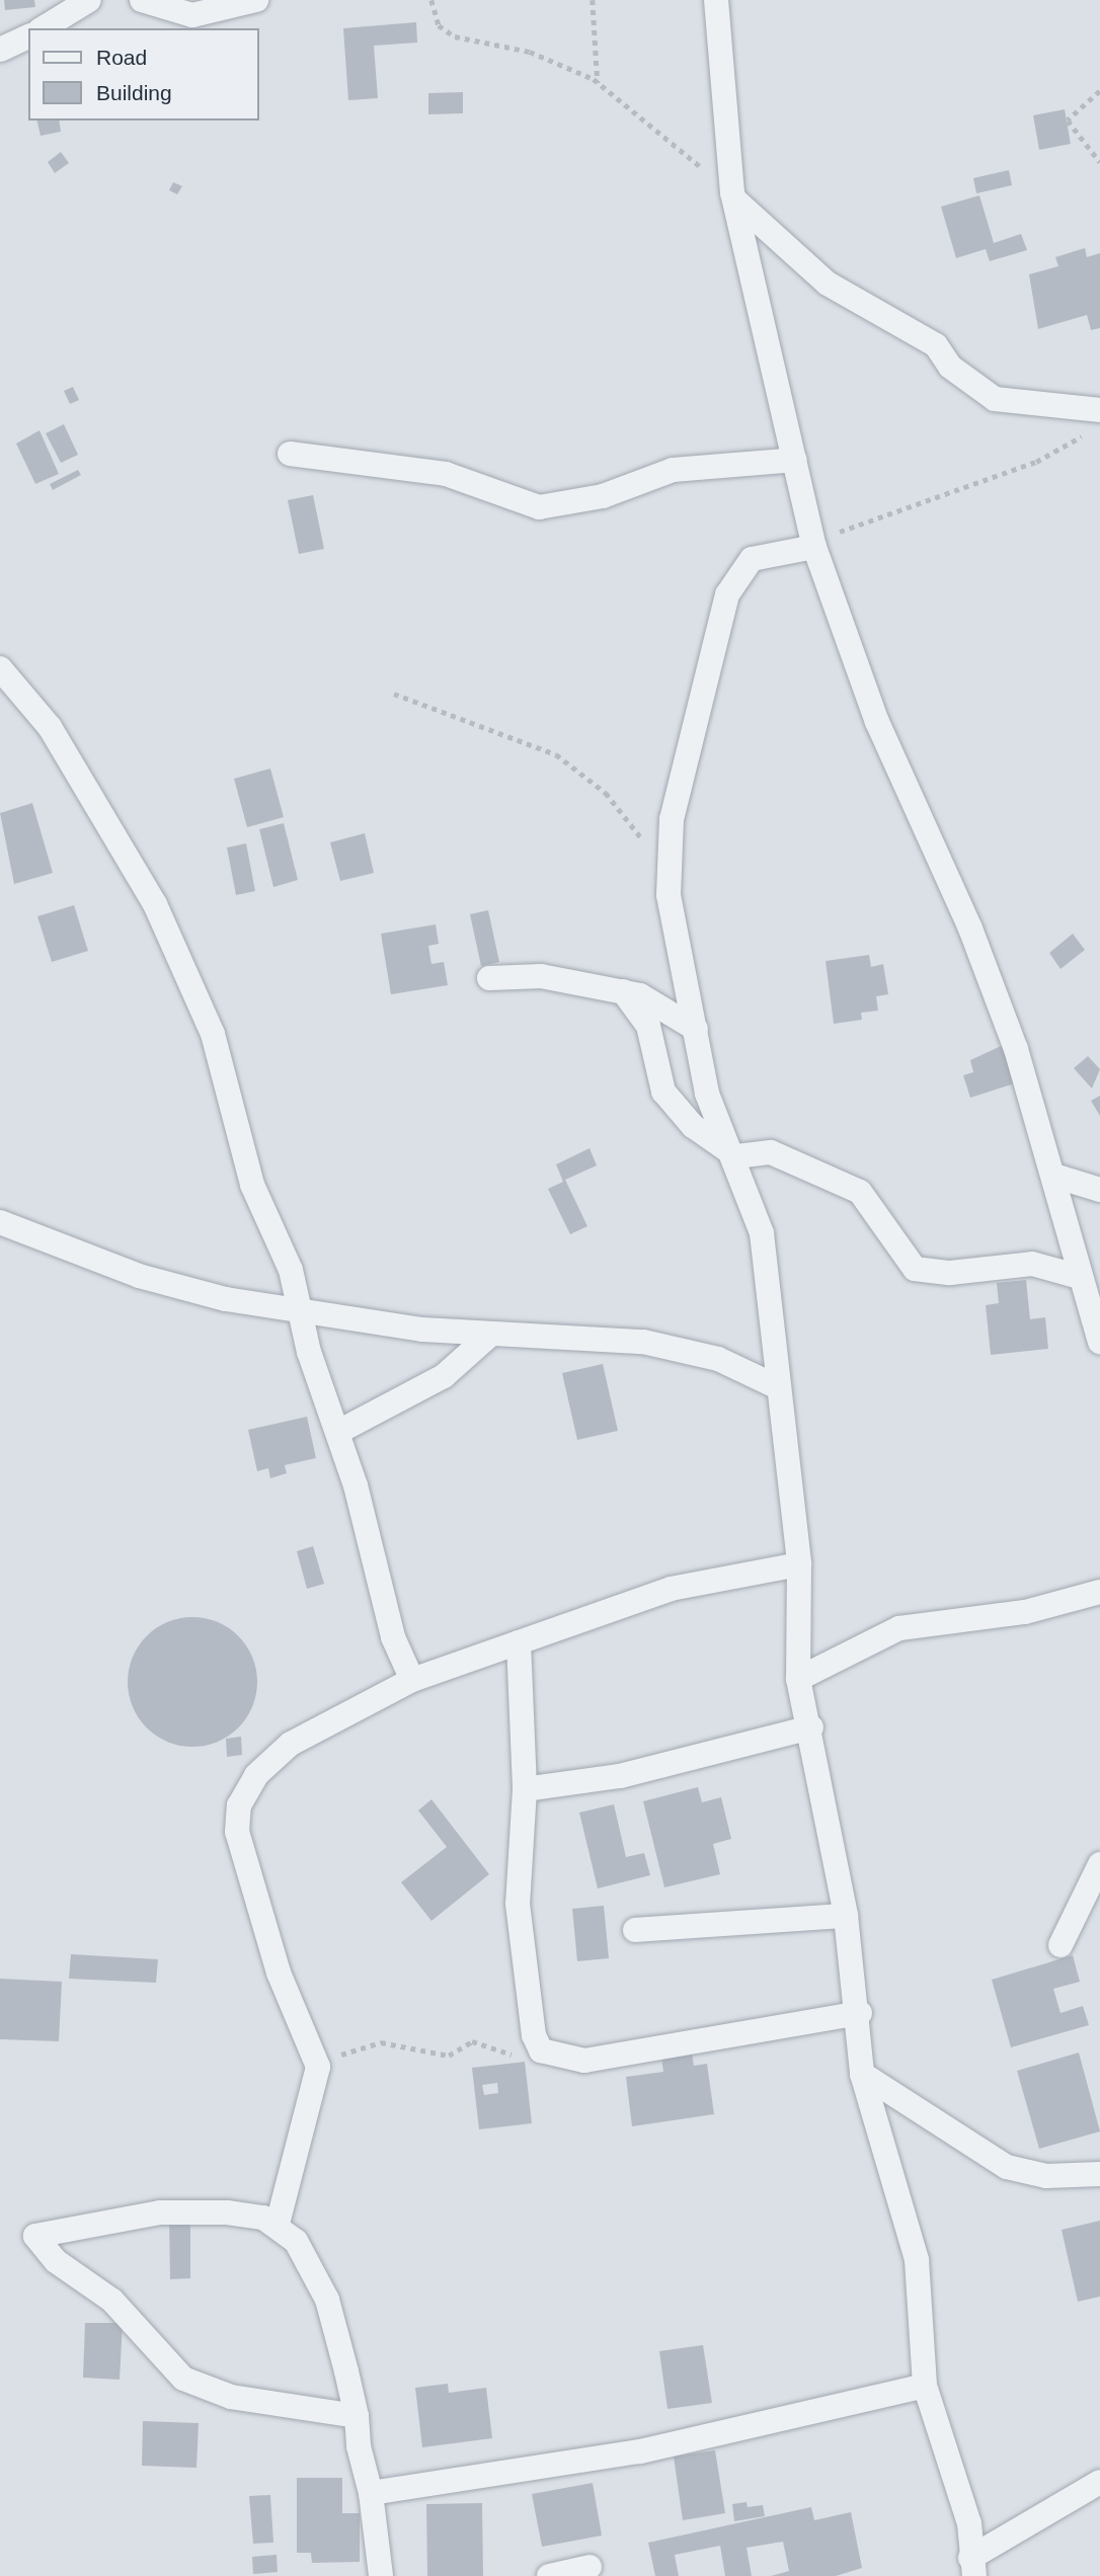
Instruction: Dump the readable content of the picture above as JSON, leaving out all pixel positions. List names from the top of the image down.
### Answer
{
  "legend": ["Road", "Building"]
}
